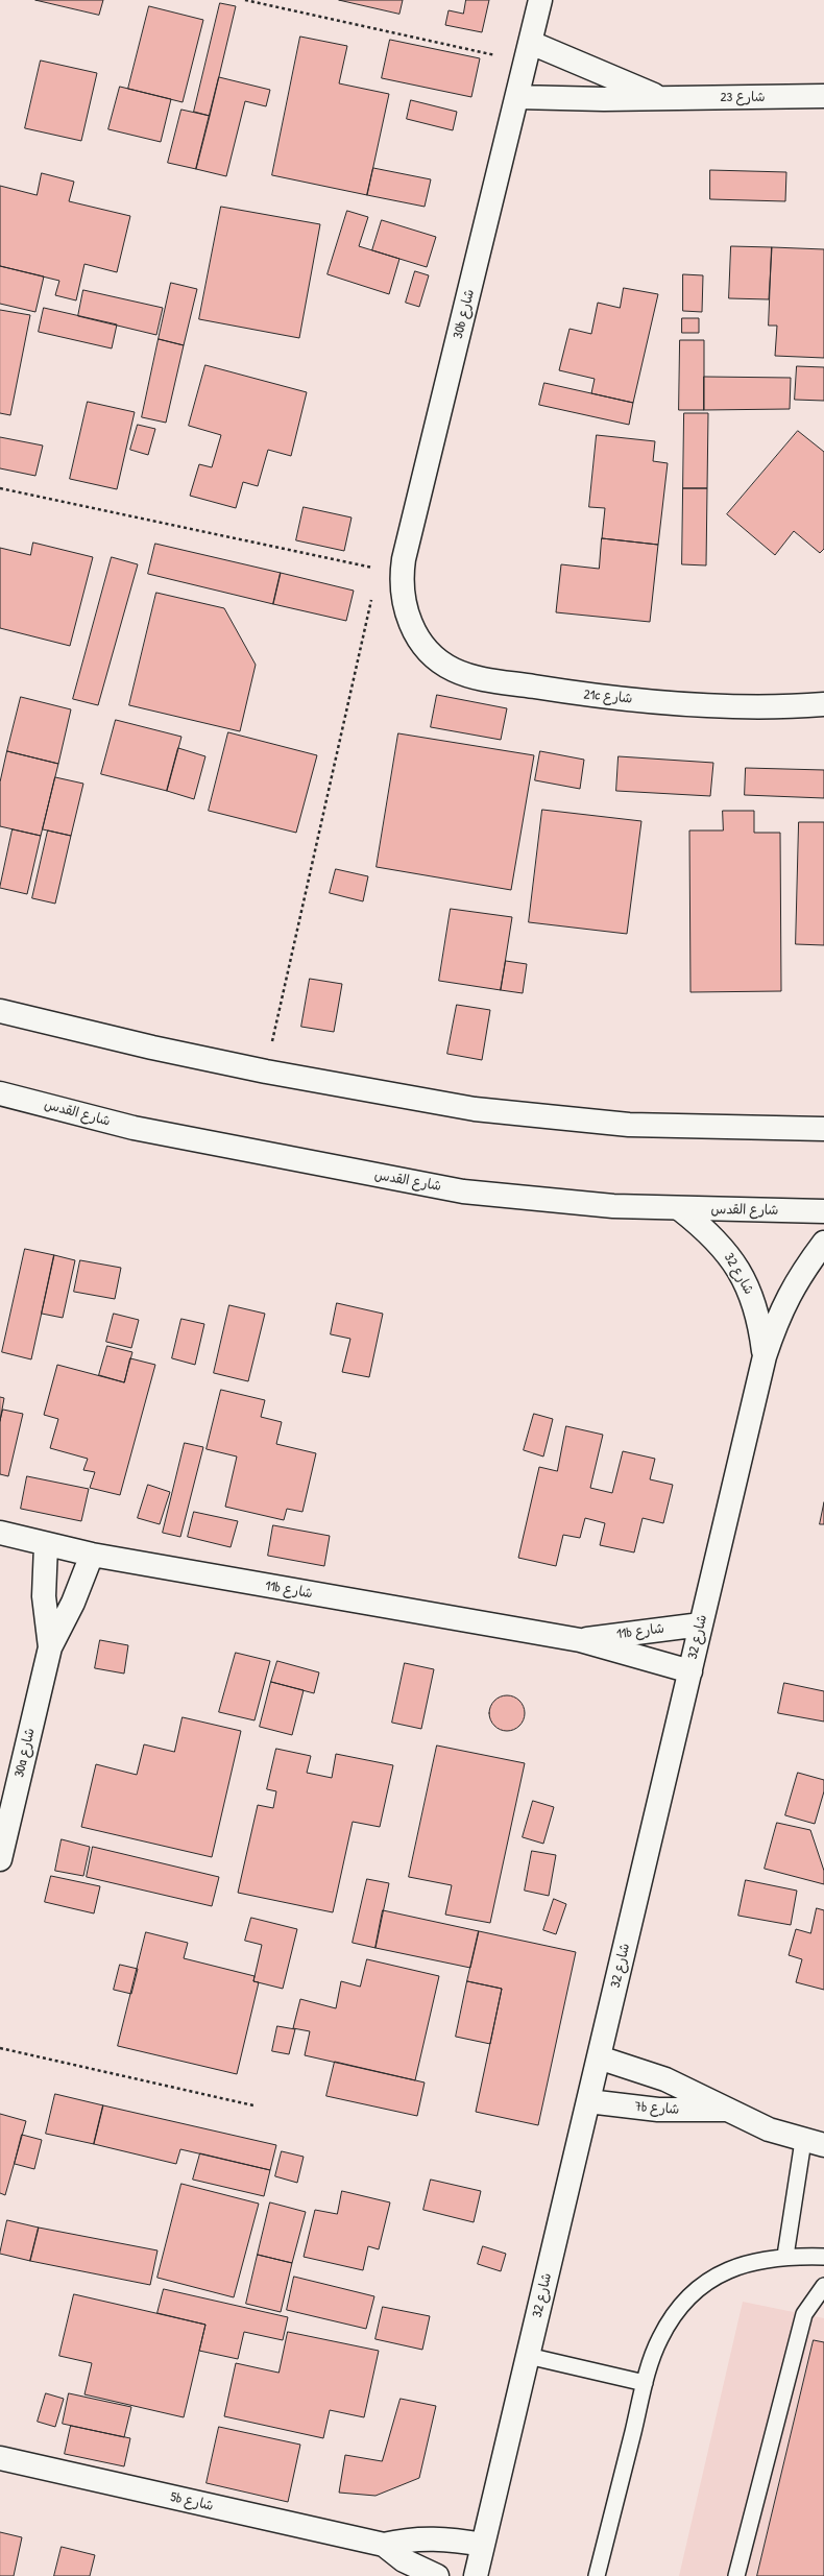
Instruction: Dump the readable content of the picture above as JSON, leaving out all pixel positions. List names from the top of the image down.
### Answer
{
  "streets": {
    "street": [
      "شارع 23",
      "30b شارع",
      "21c شارع",
      "شارع القدس",
      "شارع 32",
      "11b شارع",
      "30a شارع",
      "7b شارع",
      "5b شارع"
    ]
  },
  "crossings": [
    ["شارع 23", "30b شارع"],
    ["30b شارع", "21c شارع"],
    ["شارع القدس", "شارع 32"],
    ["شارع 32", "11b شارع"],
    ["شارع 32", "7b شارع"],
    ["شارع 32", "5b شارع"],
    ["11b شارع", "30a شارع"]
  ]
}
